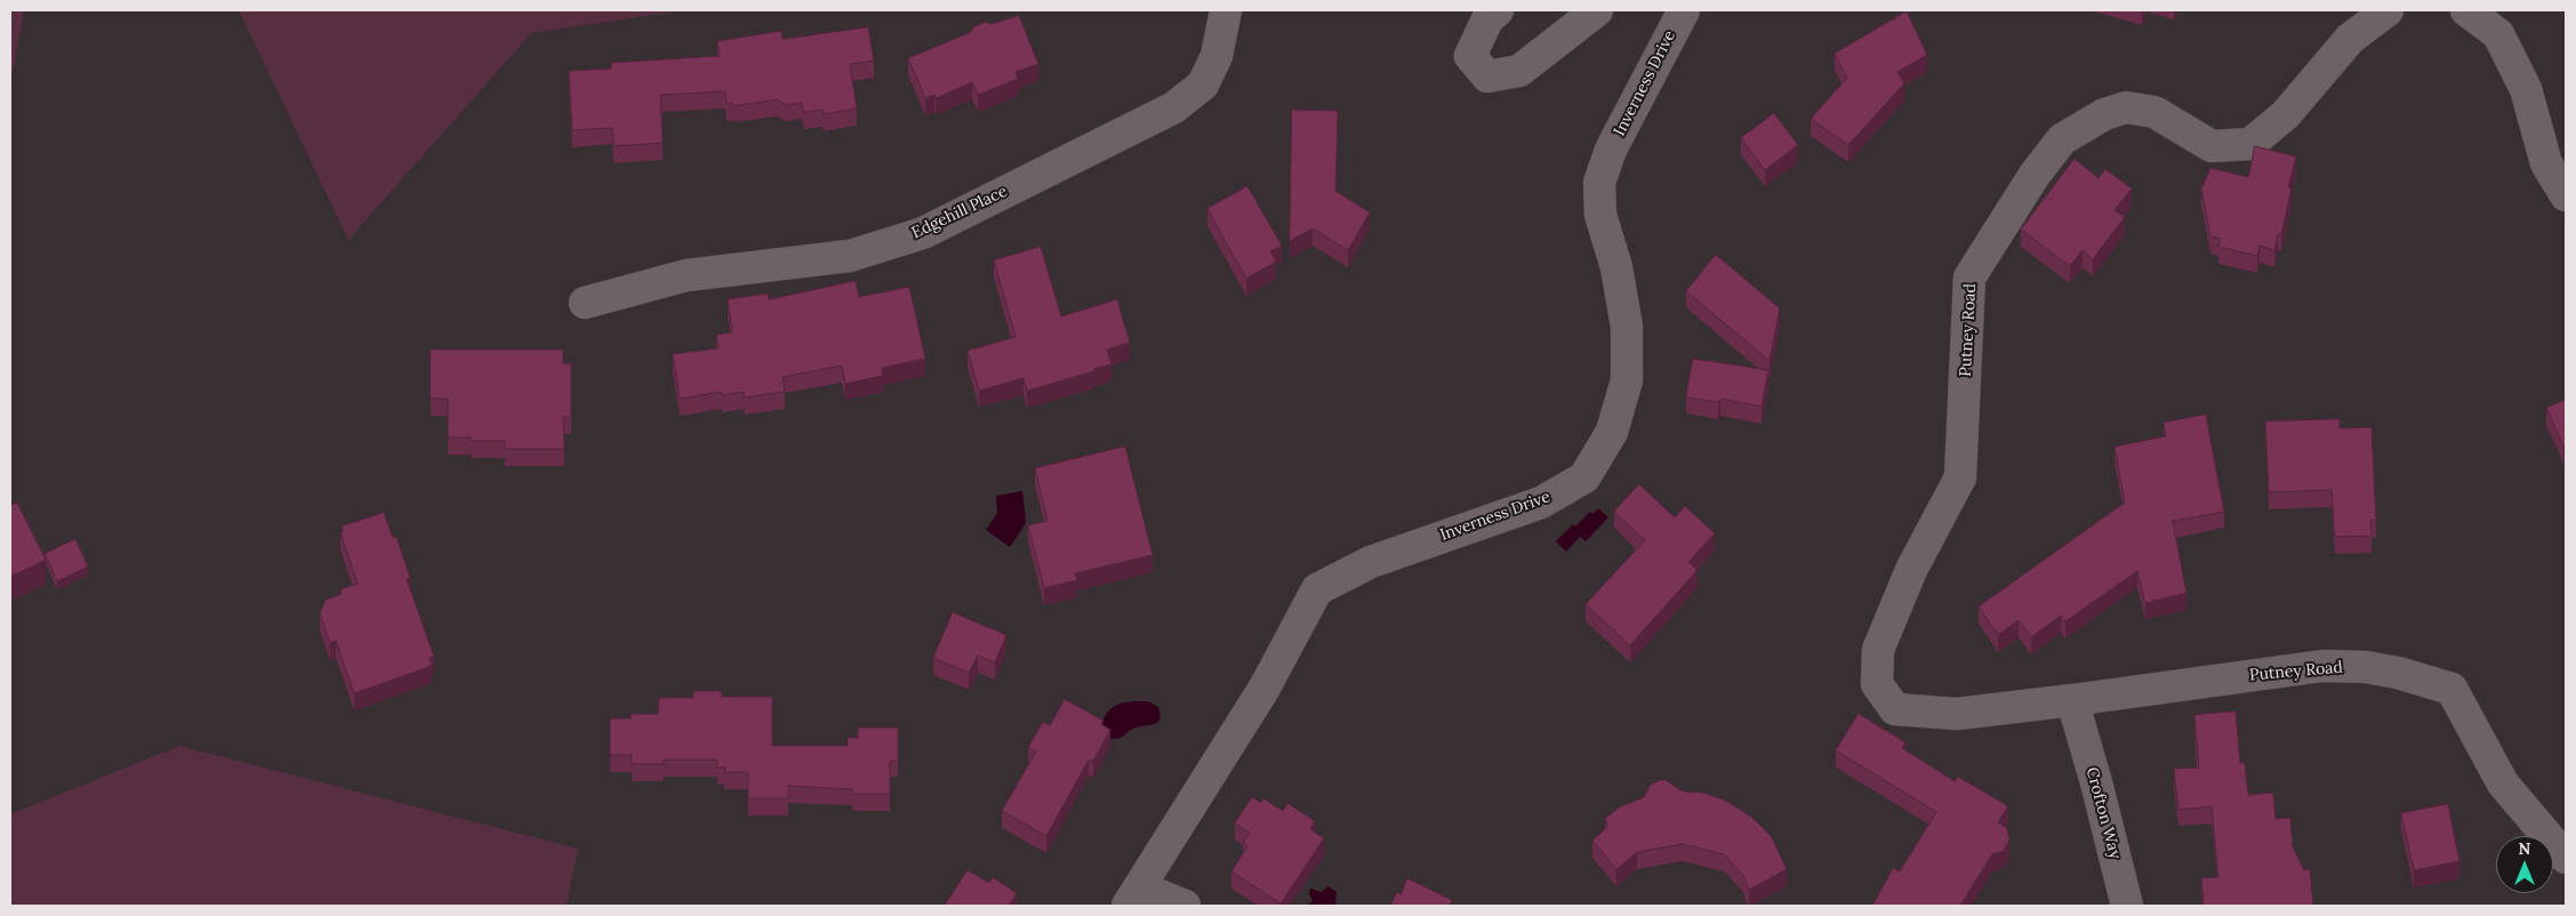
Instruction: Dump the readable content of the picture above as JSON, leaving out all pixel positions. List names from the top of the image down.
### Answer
{
  "streets": {
    "street": [
      "Inverness Drive",
      "Edgehill Place",
      "Putney Road",
      "Crofton Way"
    ]
  },
  "crossings": [
    ["Putney Road", "Crofton Way"]
  ],
  "north": "top"
}
